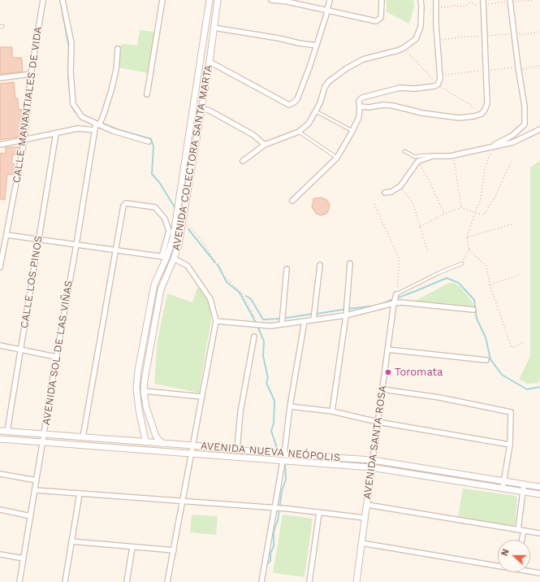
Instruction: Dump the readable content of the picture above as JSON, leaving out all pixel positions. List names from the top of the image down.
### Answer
{
  "streets": {
    "street": [
      "CALLE MANANTIALES DE VIDA",
      "AVENIDA COLECTORA SANTA MARTA",
      "CALLE LOS PINOS",
      "AVENIDA SOL DE LAS VIÑAS",
      "AVENIDA SANTA ROSA",
      "AVENIDA NUEVA NEÓPOLIS"
    ]
  },
  "crossings": [
    ["AVENIDA COLECTORA SANTA MARTA", "AVENIDA NUEVA NEÓPOLIS"],
    ["CALLE LOS PINOS", "AVENIDA NUEVA NEÓPOLIS"],
    ["AVENIDA SOL DE LAS VIÑAS", "AVENIDA NUEVA NEÓPOLIS"],
    ["AVENIDA SANTA ROSA", "AVENIDA NUEVA NEÓPOLIS"]
  ],
  "places": ["Toromata"],
  "north": "left"
}
